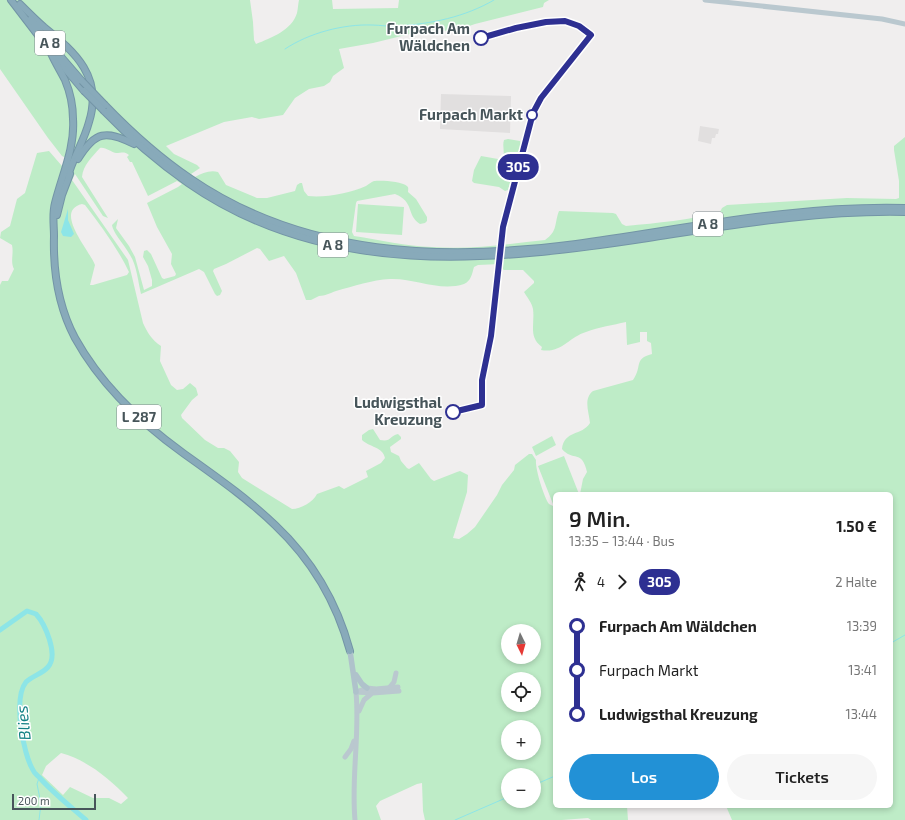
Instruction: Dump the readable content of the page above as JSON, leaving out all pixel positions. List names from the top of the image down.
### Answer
{
  "streets": {
    "highway": ["A 8", "L 287"]
  },
  "water": ["Blies"],
  "places": ["Furpach Am Wäldchen", "Furpach Markt", "Ludwigsthal Kreuzung"],
  "lines": ["bus line 305"],
  "scale_bar": "200 m",
  "north": "bottom",
  "page": {
    "on_map": "305",
    "heading": ["9 Min.", "13:35 – 13:44 · Bus", "1.50 €"],
    "legs": ["4", "305", "2 Halte"],
    "list": [
      {
        "name": "Furpach Am Wäldchen",
        "value": "13:39"
      },
      {
        "name": "Furpach Markt",
        "value": "13:41"
      },
      {
        "name": "Ludwigsthal Kreuzung",
        "value": "13:44"
      }
    ],
    "map_buttons": ["+", "−"],
    "buttons": ["Los", "Tickets"],
    "scale": "200 m"
  }
}
